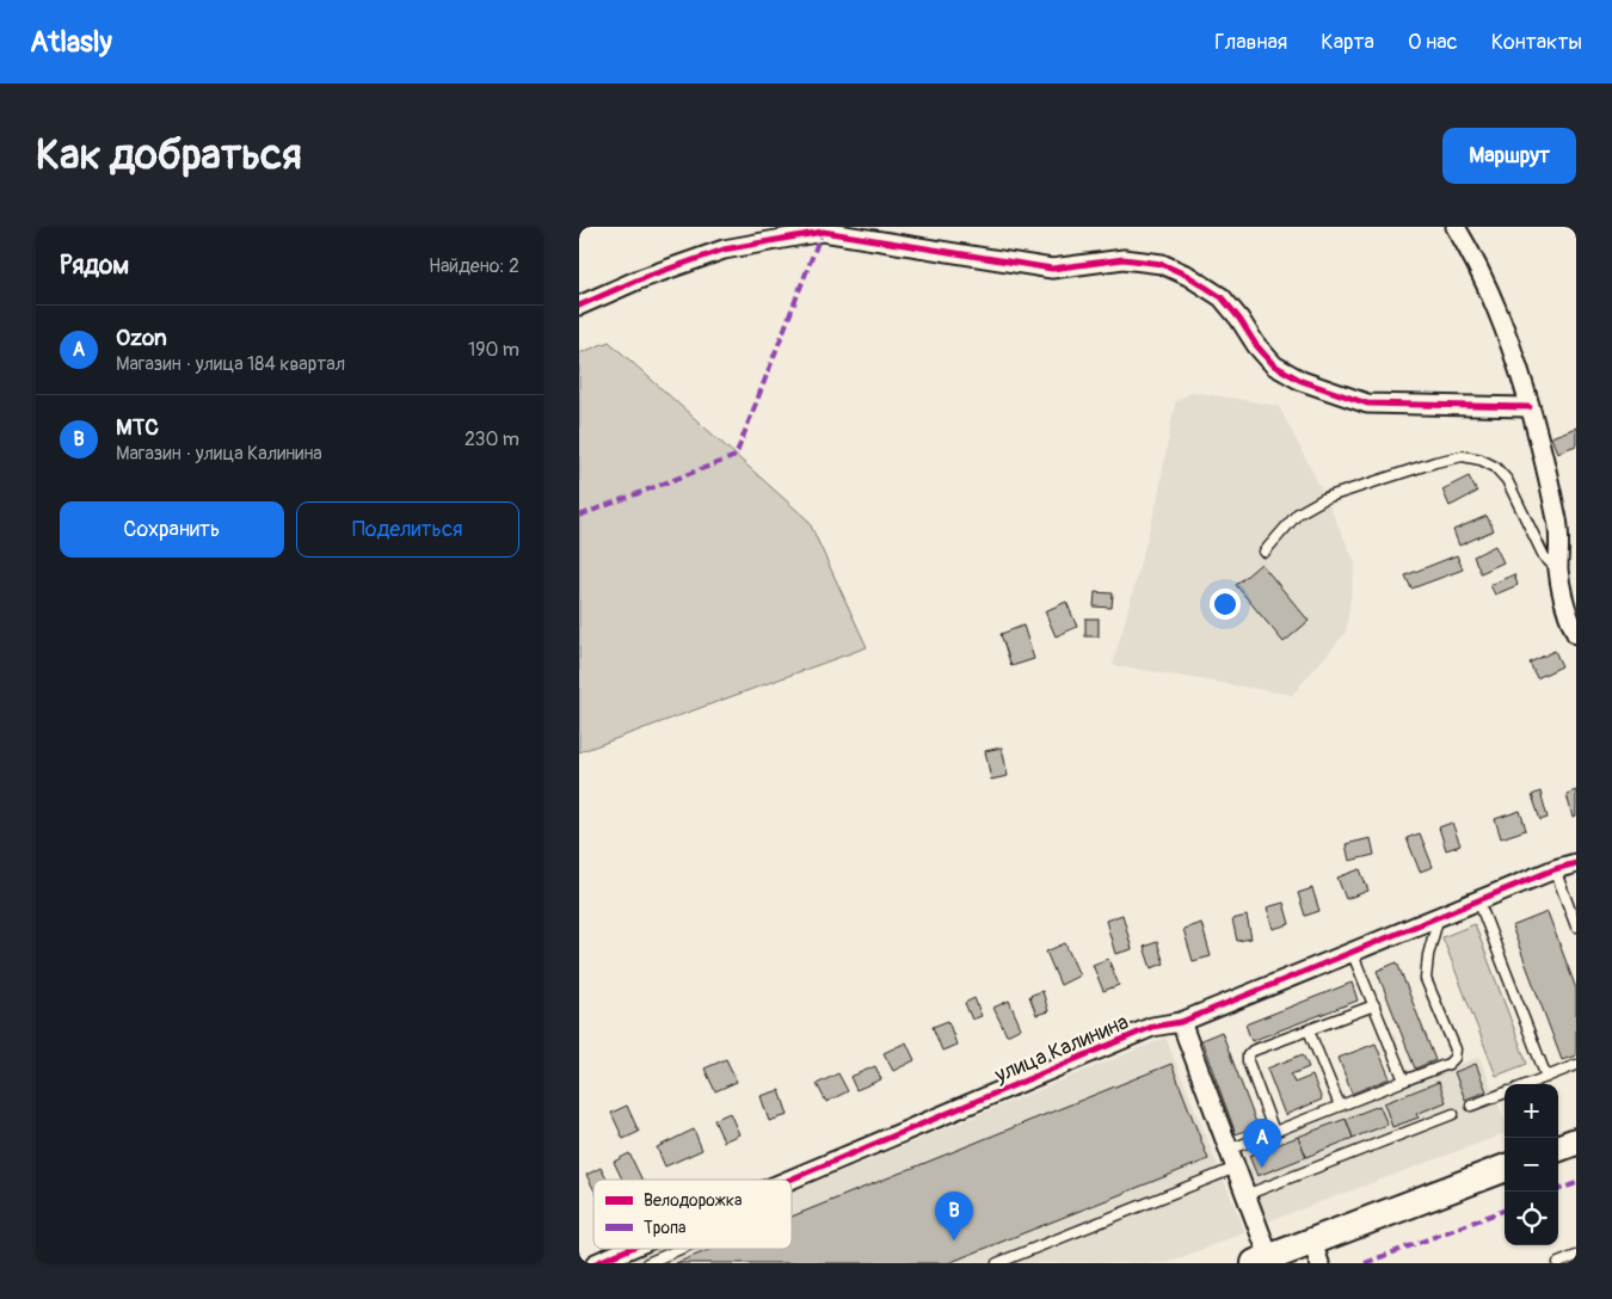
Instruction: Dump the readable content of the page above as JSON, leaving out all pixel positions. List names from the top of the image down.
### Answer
{
  "streets": {
    "street": ["улица Калинина"]
  },
  "legend": ["Велодорожка", "Тропа"],
  "page": {
    "header": "Atlasly",
    "nav": [
      "Главная",
      "Карта",
      "О нас",
      "Контакты"
    ],
    "buttons": [
      "Маршрут",
      ["Сохранить", "Поделиться"]
    ],
    "title": "Как добраться",
    "heading": ["Рядом", "Найдено: 2"],
    "list": [
      {
        "mark": "A",
        "name": "Ozon",
        "note": "Магазин · улица 184 квартал",
        "value": "190 m"
      },
      {
        "mark": "B",
        "name": "МТС",
        "note": "Магазин · улица Калинина",
        "value": "230 m"
      }
    ],
    "map_buttons": ["+", "−"],
    "pins": ["A", "B"]
  }
}
